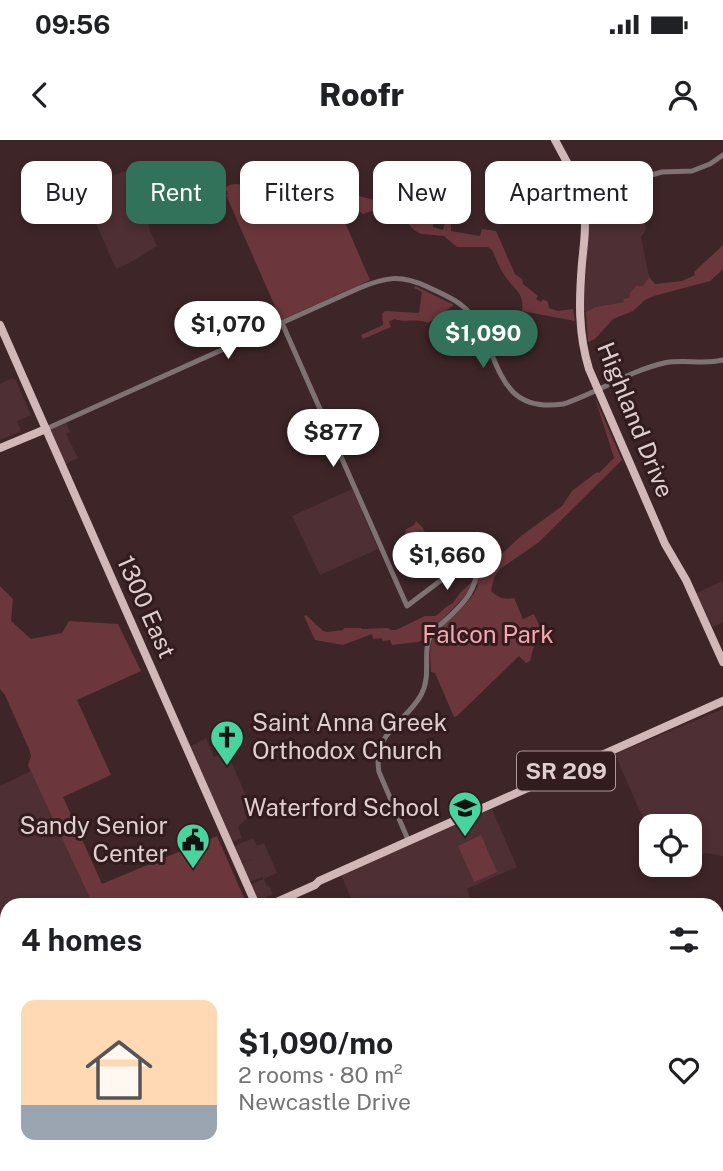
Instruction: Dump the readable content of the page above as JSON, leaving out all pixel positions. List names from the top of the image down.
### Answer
{
  "streets": {
    "main road": ["Highland Drive", "1300 East", "SR 209"]
  },
  "parks": ["Falcon Park"],
  "places": {
    "church": ["Saint Anna Greek Orthodox Church"],
    "school or university": ["Waterford School"],
    "public building": ["Sandy Senior Center"]
  },
  "page": {
    "status": "09:56",
    "header": "Roofr",
    "chip": [
      "Buy",
      "Rent",
      "Filters",
      "New",
      "Apartment"
    ],
    "price": [
      "$1,070",
      "$1,090",
      "$877",
      "$1,660"
    ],
    "heading": "4 homes",
    "list": [
      {
        "name": "$1,090/mo",
        "note": "2 rooms · 80 m² · Newcastle Drive"
      }
    ]
  }
}
